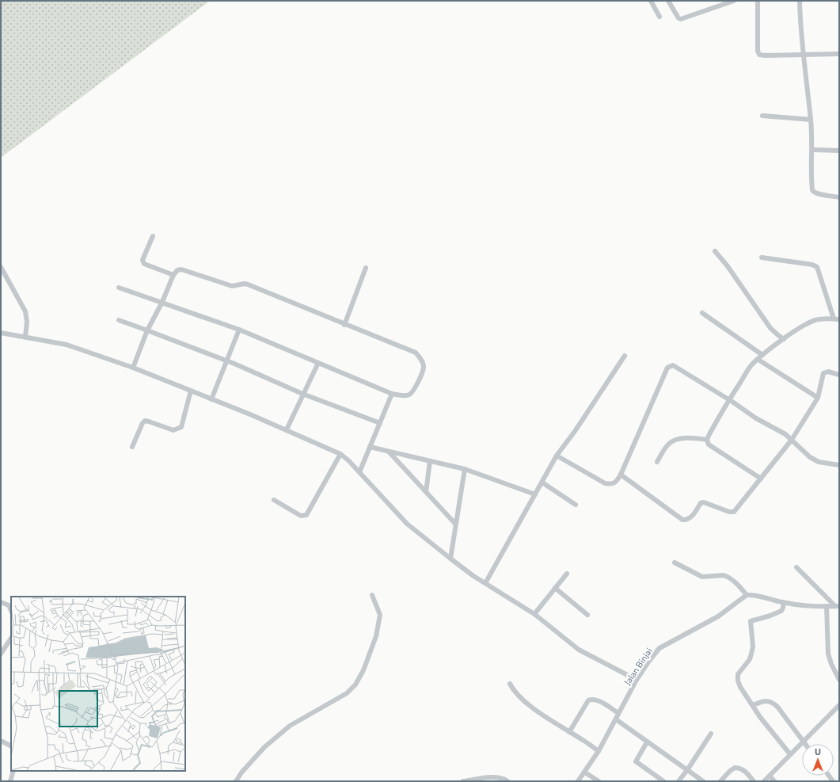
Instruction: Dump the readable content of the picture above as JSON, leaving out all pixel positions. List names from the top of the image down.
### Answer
{
  "streets": {
    "street": ["Jalan Binjai"]
  },
  "north": "top"
}
